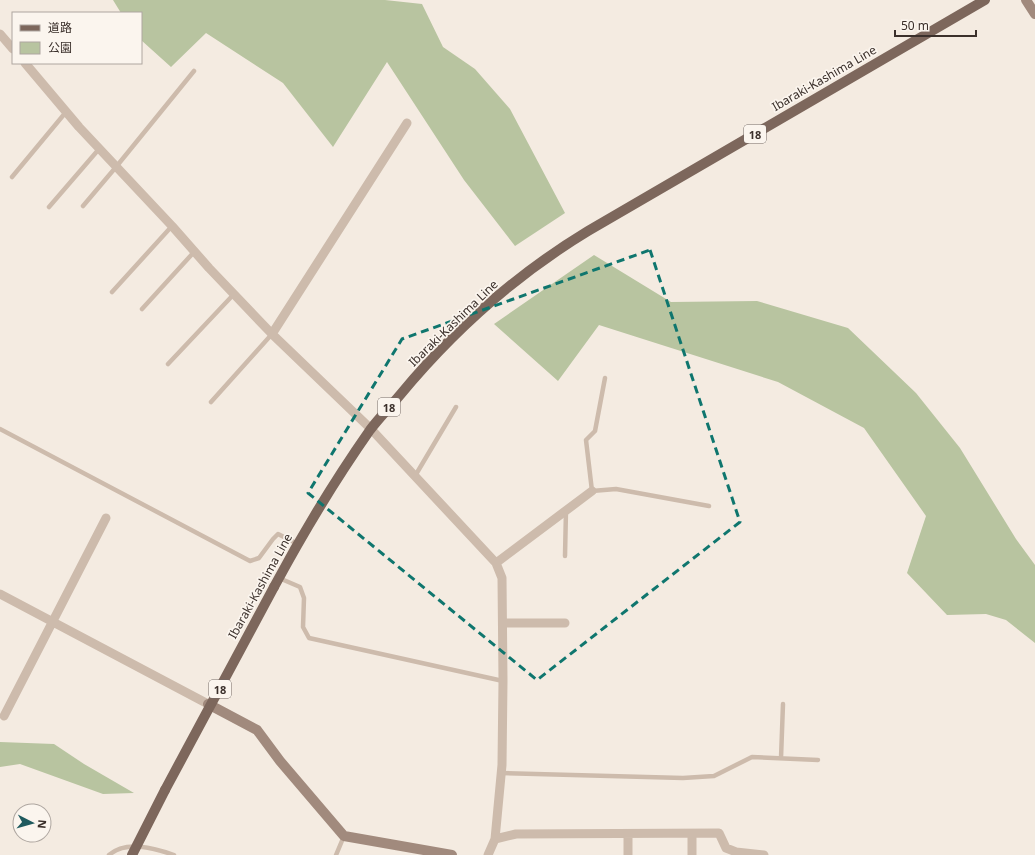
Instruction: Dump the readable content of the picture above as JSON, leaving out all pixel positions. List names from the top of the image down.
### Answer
{
  "streets": {
    "main road": ["Ibaraki-Kashima Line", "18"]
  },
  "legend": ["道路", "公園"],
  "scale_bar": "50 m",
  "north": "right"
}
